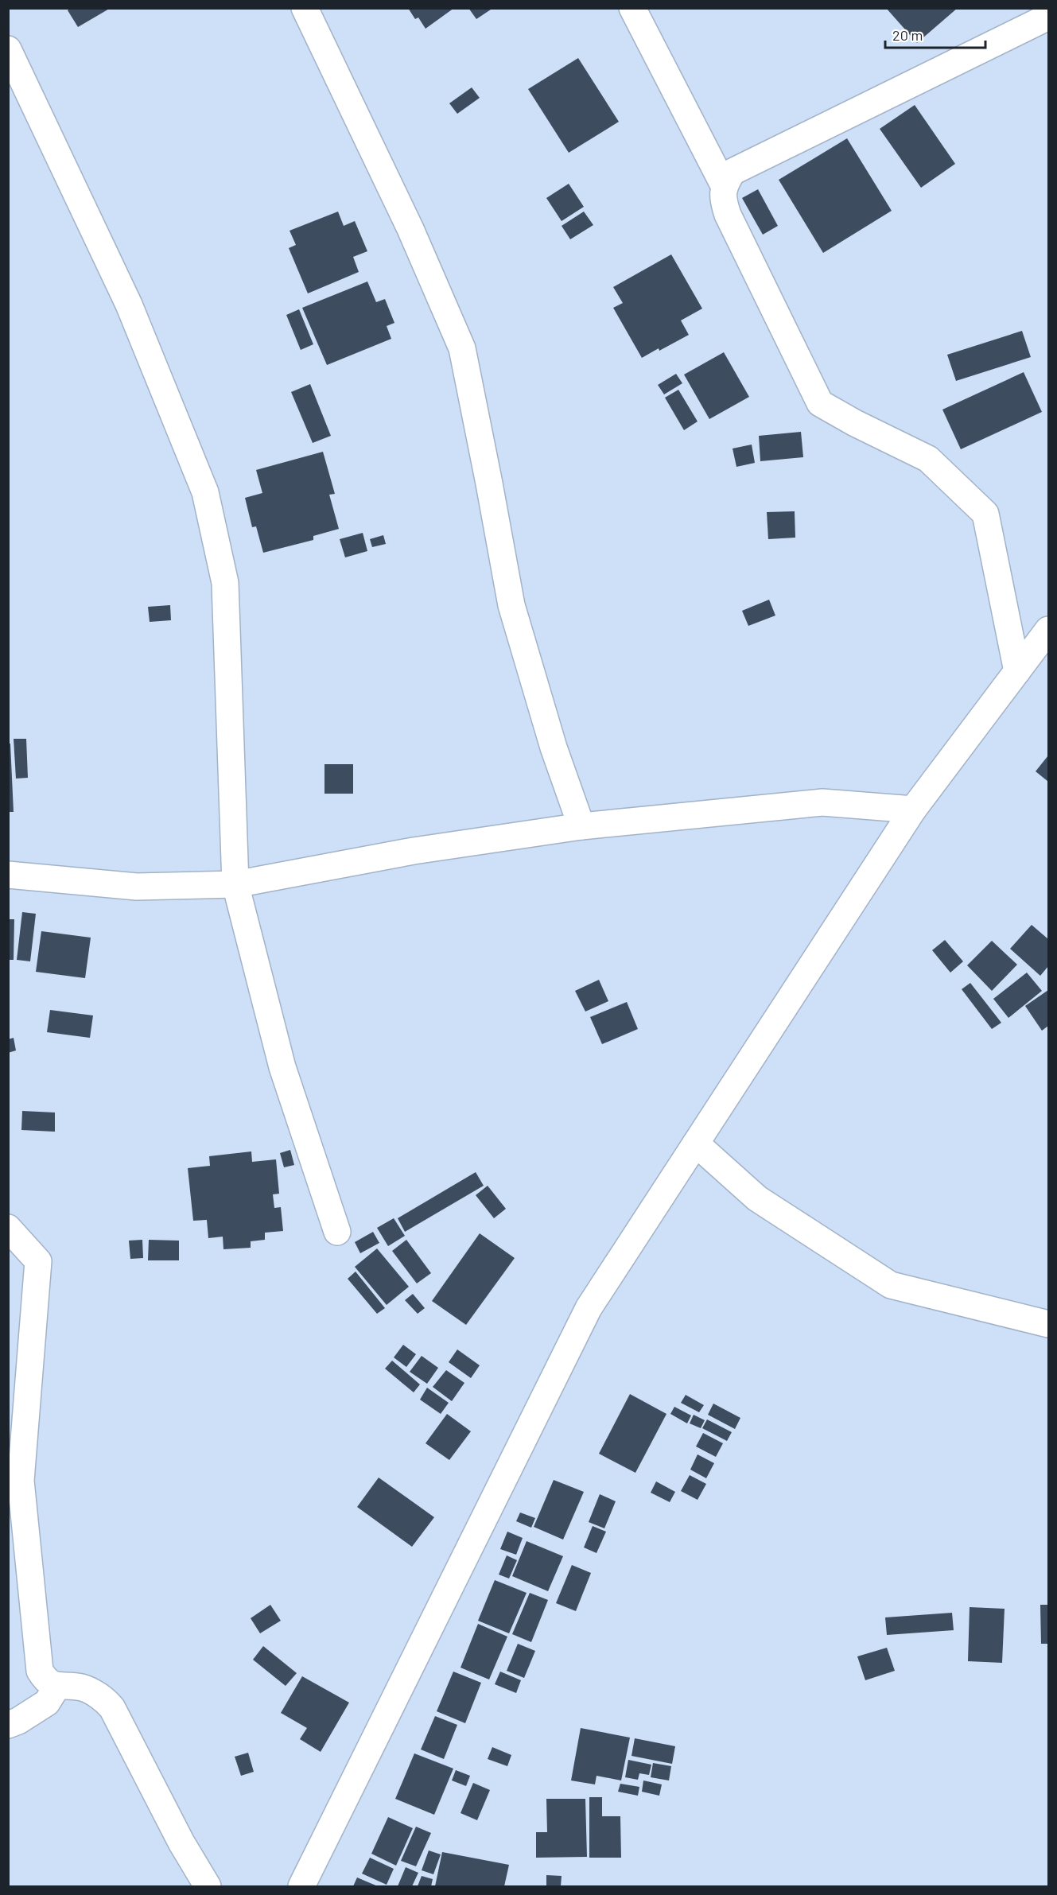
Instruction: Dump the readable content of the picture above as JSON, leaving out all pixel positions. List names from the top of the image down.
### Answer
{
  "scale_bar": "20 m"
}
